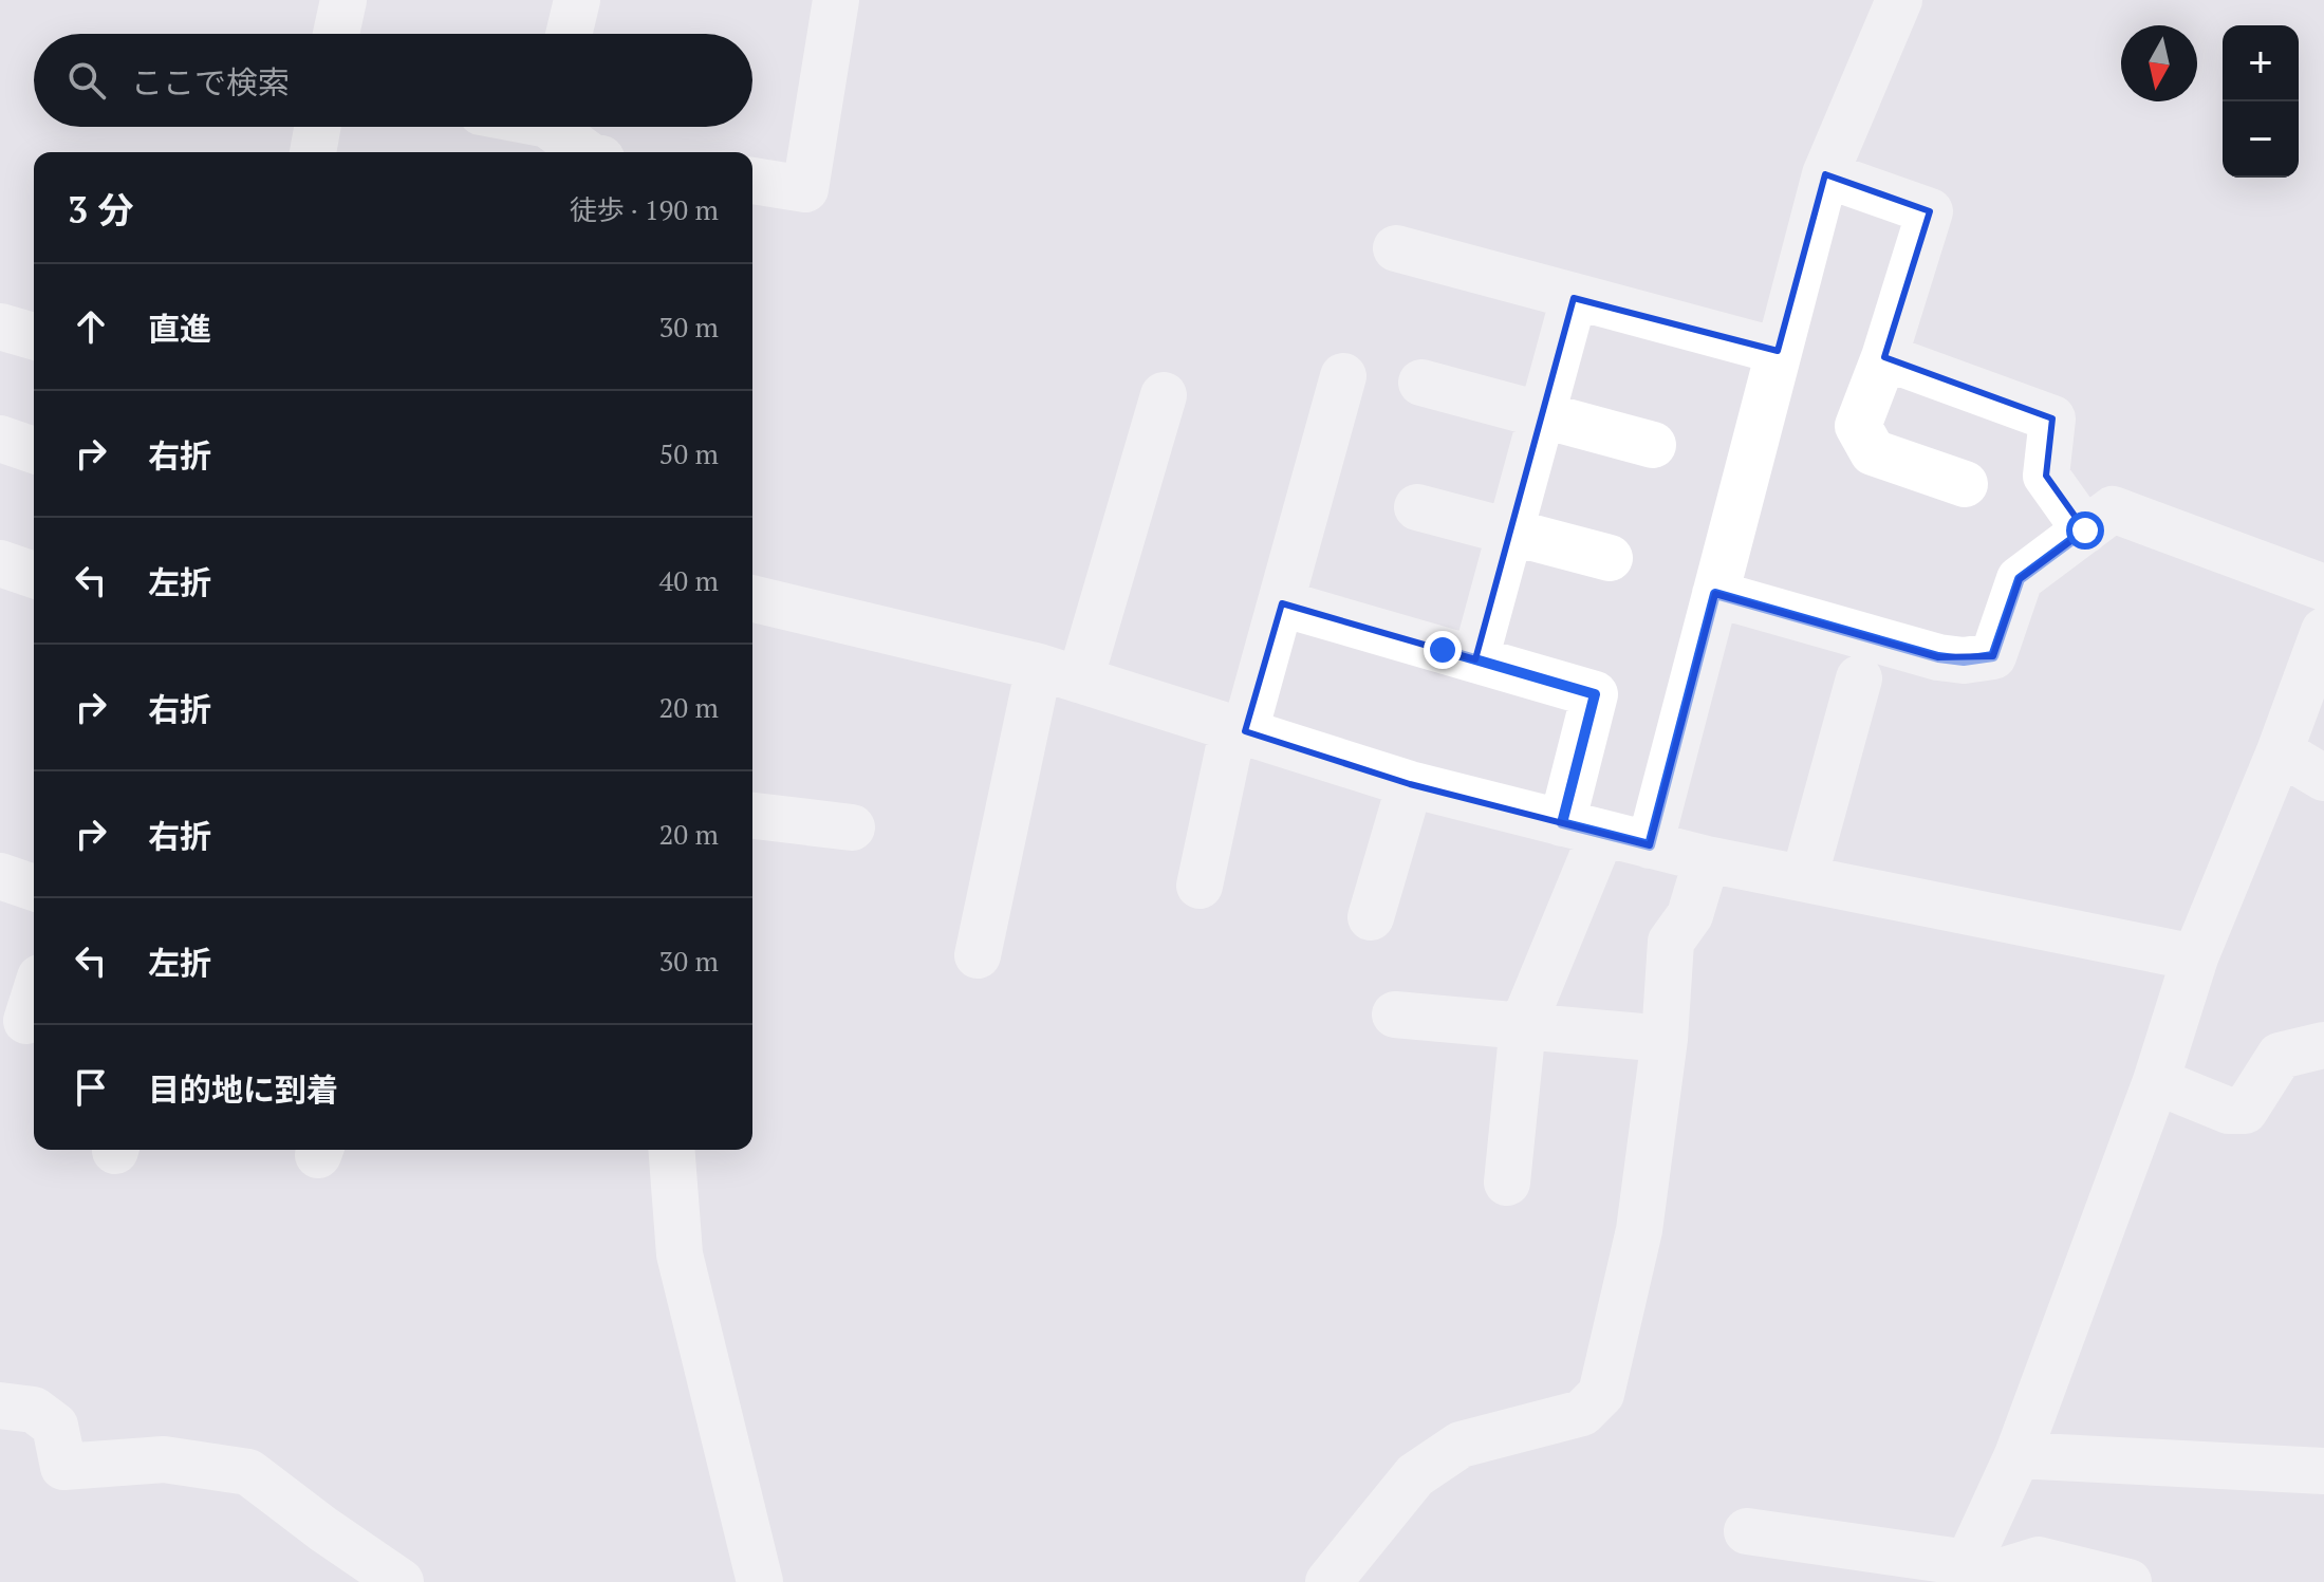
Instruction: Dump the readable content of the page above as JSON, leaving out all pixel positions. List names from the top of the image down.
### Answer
{
  "north": "bottom",
  "page": {
    "map_buttons": ["+", "−"],
    "search": "ここで検索",
    "heading": ["3 分", "徒歩 · 190 m"],
    "list": [
      ["直進", "30 m"],
      ["右折", "50 m"],
      ["左折", "40 m"],
      ["右折", "20 m"],
      ["右折", "20 m"],
      ["左折", "30 m"],
      "目的地に到着"
    ]
  }
}
